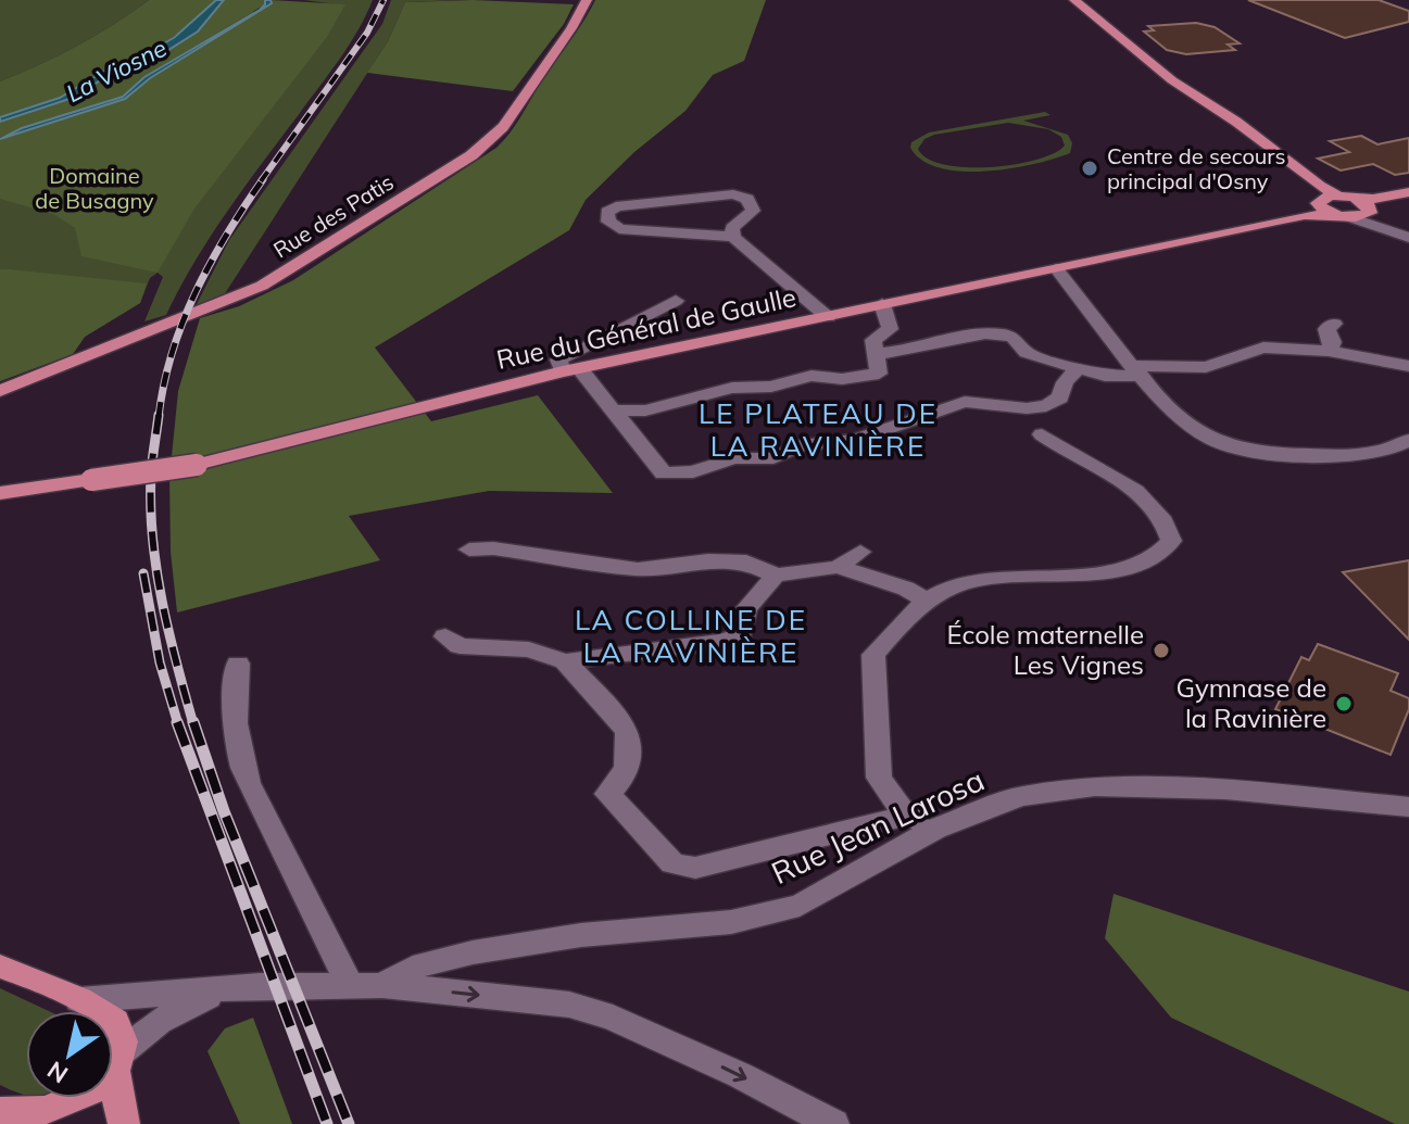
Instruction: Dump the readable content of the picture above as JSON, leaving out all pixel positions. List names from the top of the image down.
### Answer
{
  "streets": {
    "main road": ["Rue des Patis", "Rue du Général de Gaulle"],
    "street": ["Rue Jean Larosa"]
  },
  "districts": ["LE PLATEAU DE LA RAVINIÈRE", "LA COLLINE DE LA RAVINIÈRE"],
  "water": ["La Viosne"],
  "parks": ["Domaine de Busagny"],
  "places": ["Centre de secours principal d'Osny", "École maternelle Les Vignes", "Gymnase de la Ravinière"],
  "north": "bottom left"
}
